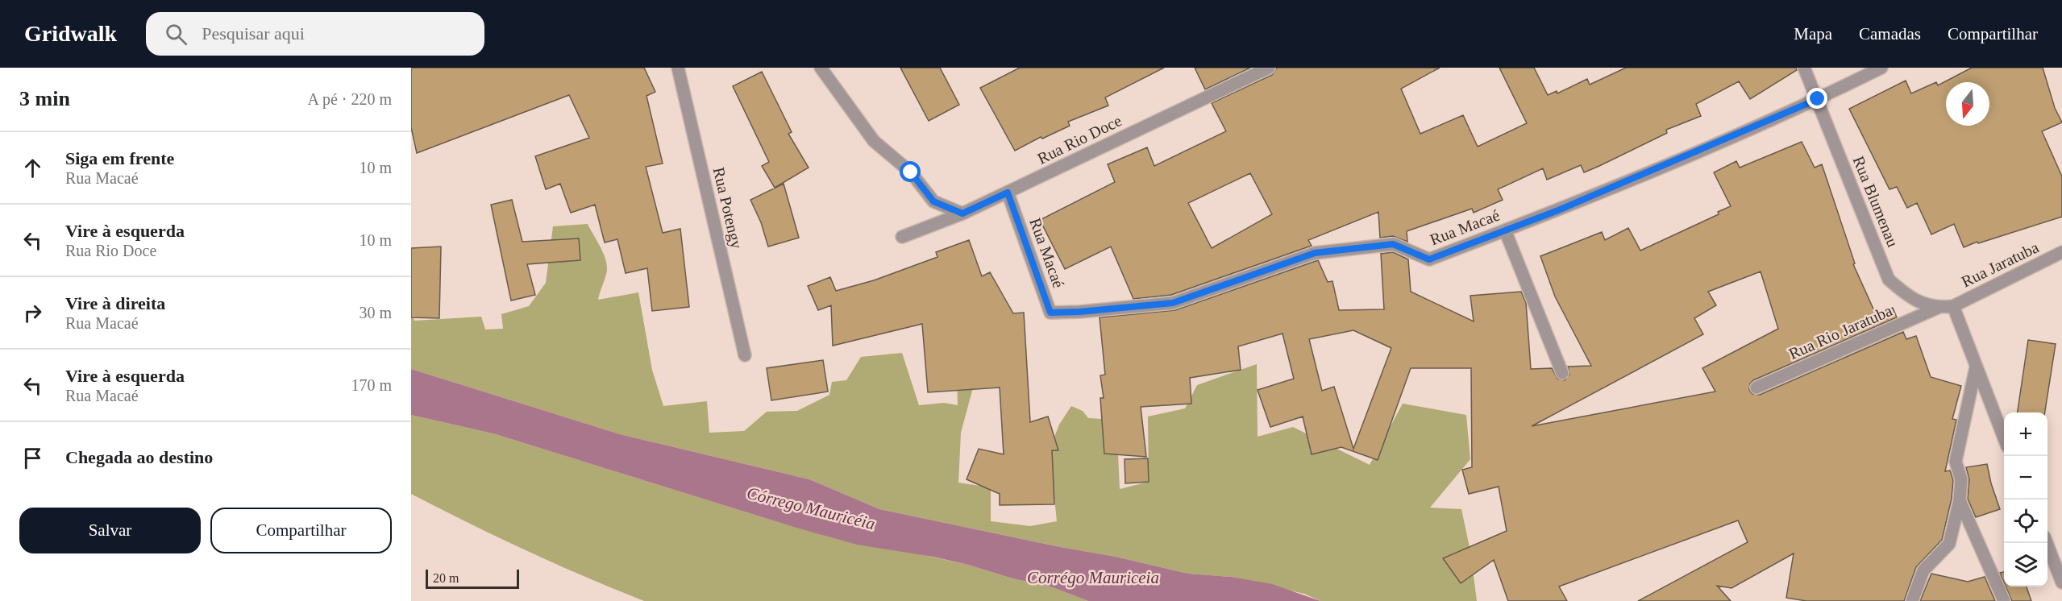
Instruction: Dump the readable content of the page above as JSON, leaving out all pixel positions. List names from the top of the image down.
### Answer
{
  "streets": {
    "street": [
      "Rua Rio Doce",
      "Rua Blumenau",
      "Rua Potengy",
      "Rua Macaé",
      "Rua Jaratuba",
      "Rua Rio Jaratuba"
    ]
  },
  "crossings": [
    ["Rua Rio Doce", "Rua Macaé"],
    ["Rua Blumenau", "Rua Macaé"],
    ["Rua Blumenau", "Rua Jaratuba"],
    ["Rua Blumenau", "Rua Rio Jaratuba"]
  ],
  "water": ["Córrego Mauricéia", "Corrégo Mauriceia"],
  "scale_bar": "20 m",
  "north": "bottom",
  "page": {
    "header": "Gridwalk",
    "search": "Pesquisar aqui",
    "nav": ["Mapa", "Camadas", "Compartilhar"],
    "heading": ["3 min", "A pé · 220 m"],
    "list": [
      ["Siga em frente", "Rua Macaé", "10 m"],
      ["Vire à esquerda", "Rua Rio Doce", "10 m"],
      ["Vire à direita", "Rua Macaé", "30 m"],
      ["Vire à esquerda", "Rua Macaé", "170 m"],
      "Chegada ao destino"
    ],
    "map_buttons": ["+", "−"],
    "buttons": ["Salvar", "Compartilhar"],
    "scale": "20 m"
  }
}
